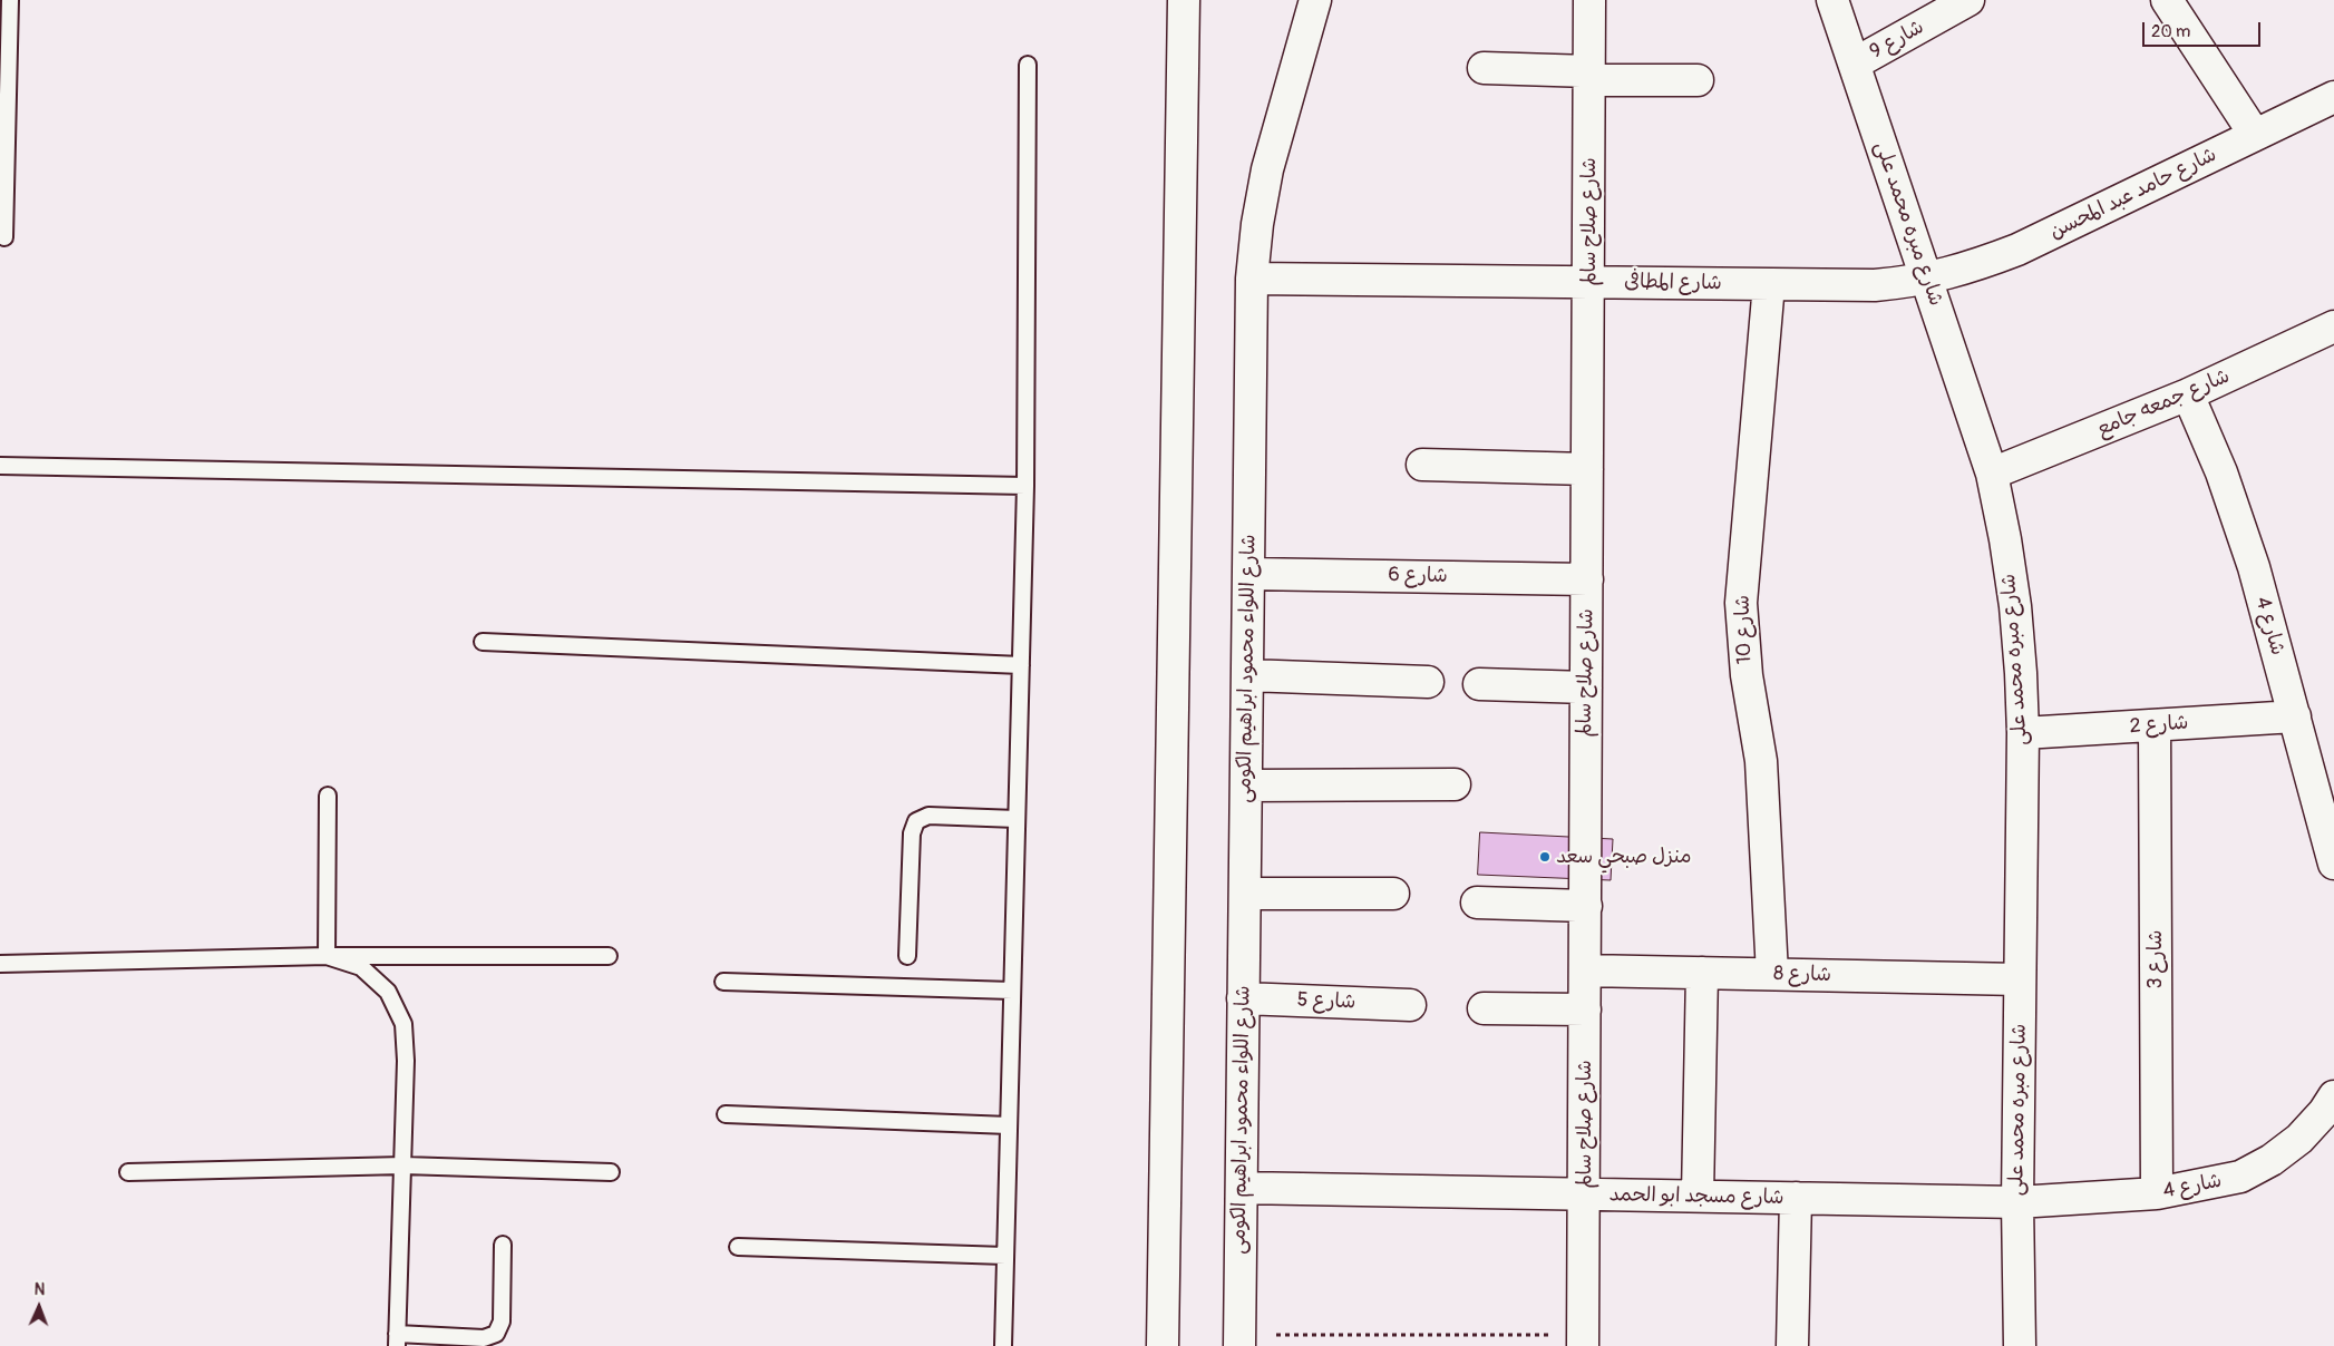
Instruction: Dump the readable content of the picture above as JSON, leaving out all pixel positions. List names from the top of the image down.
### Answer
{
  "streets": {
    "street": [
      "شارع 9",
      "شارع حامد عبد المحسن",
      "شارع صلاح سالم",
      "شارع مبره محمد على",
      "شارع المطافى",
      "شارع جمعه جامع",
      "شارع 6",
      "شارع 4",
      "شارع 10",
      "شارع اللواء محمود ابراهيم الكومى",
      "شارع 2",
      "شارع 3",
      "شارع 8",
      "شارع 5",
      "شارع مسجد ابو الحمد"
    ]
  },
  "crossings": [
    ["شارع 9", "شارع مبره محمد على"],
    ["شارع حامد عبد المحسن", "شارع مبره محمد على"],
    ["شارع حامد عبد المحسن", "شارع المطافى"],
    ["شارع صلاح سالم", "شارع المطافى"],
    ["شارع صلاح سالم", "شارع 6"],
    ["شارع صلاح سالم", "شارع 8"],
    ["شارع صلاح سالم", "شارع مسجد ابو الحمد"],
    ["شارع مبره محمد على", "شارع المطافى"],
    ["شارع مبره محمد على", "شارع جمعه جامع"],
    ["شارع مبره محمد على", "شارع 4"],
    ["شارع مبره محمد على", "شارع 2"],
    ["شارع مبره محمد على", "شارع 8"],
    ["شارع مبره محمد على", "شارع مسجد ابو الحمد"],
    ["شارع المطافى", "شارع 10"],
    ["شارع المطافى", "شارع اللواء محمود ابراهيم الكومى"],
    ["شارع جمعه جامع", "شارع 4"],
    ["شارع 6", "شارع اللواء محمود ابراهيم الكومى"],
    ["شارع 4", "شارع 2"],
    ["شارع 4", "شارع 3"],
    ["شارع 4", "شارع مسجد ابو الحمد"],
    ["شارع 10", "شارع 8"],
    ["شارع اللواء محمود ابراهيم الكومى", "شارع 5"],
    ["شارع اللواء محمود ابراهيم الكومى", "شارع مسجد ابو الحمد"],
    ["شارع 2", "شارع 3"]
  ],
  "places": ["منزل صبحي سعد"],
  "scale_bar": "20 m",
  "north": "top"
}
